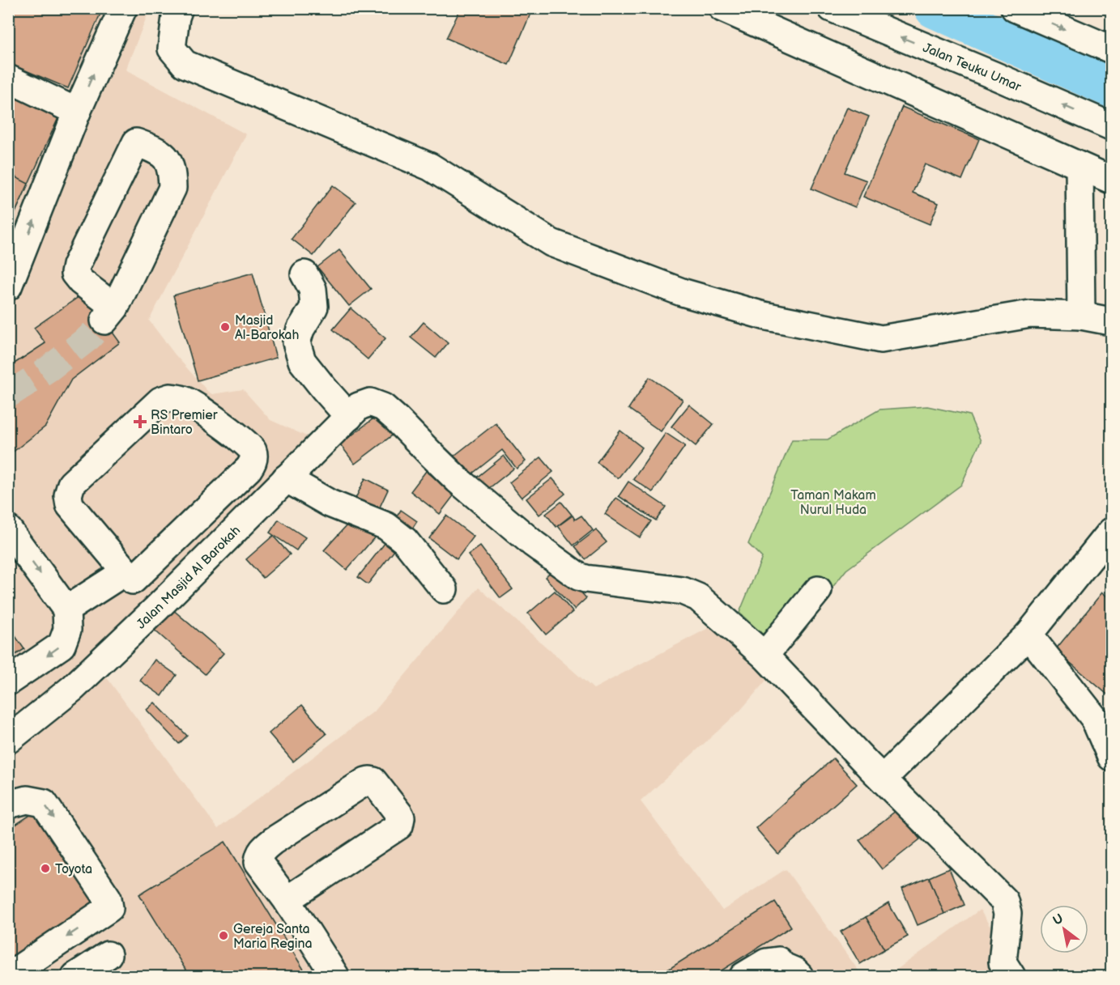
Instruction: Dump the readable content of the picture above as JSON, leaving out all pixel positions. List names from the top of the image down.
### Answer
{
  "streets": {
    "street": ["Jalan Teuku Umar", "Jalan Masjid Al Barokah"]
  },
  "parks": ["Taman Makam Nurul Huda"],
  "places": {
    "other": ["Masjid Al-Barokah", "Toyota", "Gereja Santa Maria Regina"],
    "health": ["RS Premier Bintaro"]
  },
  "north": "top left"
}
